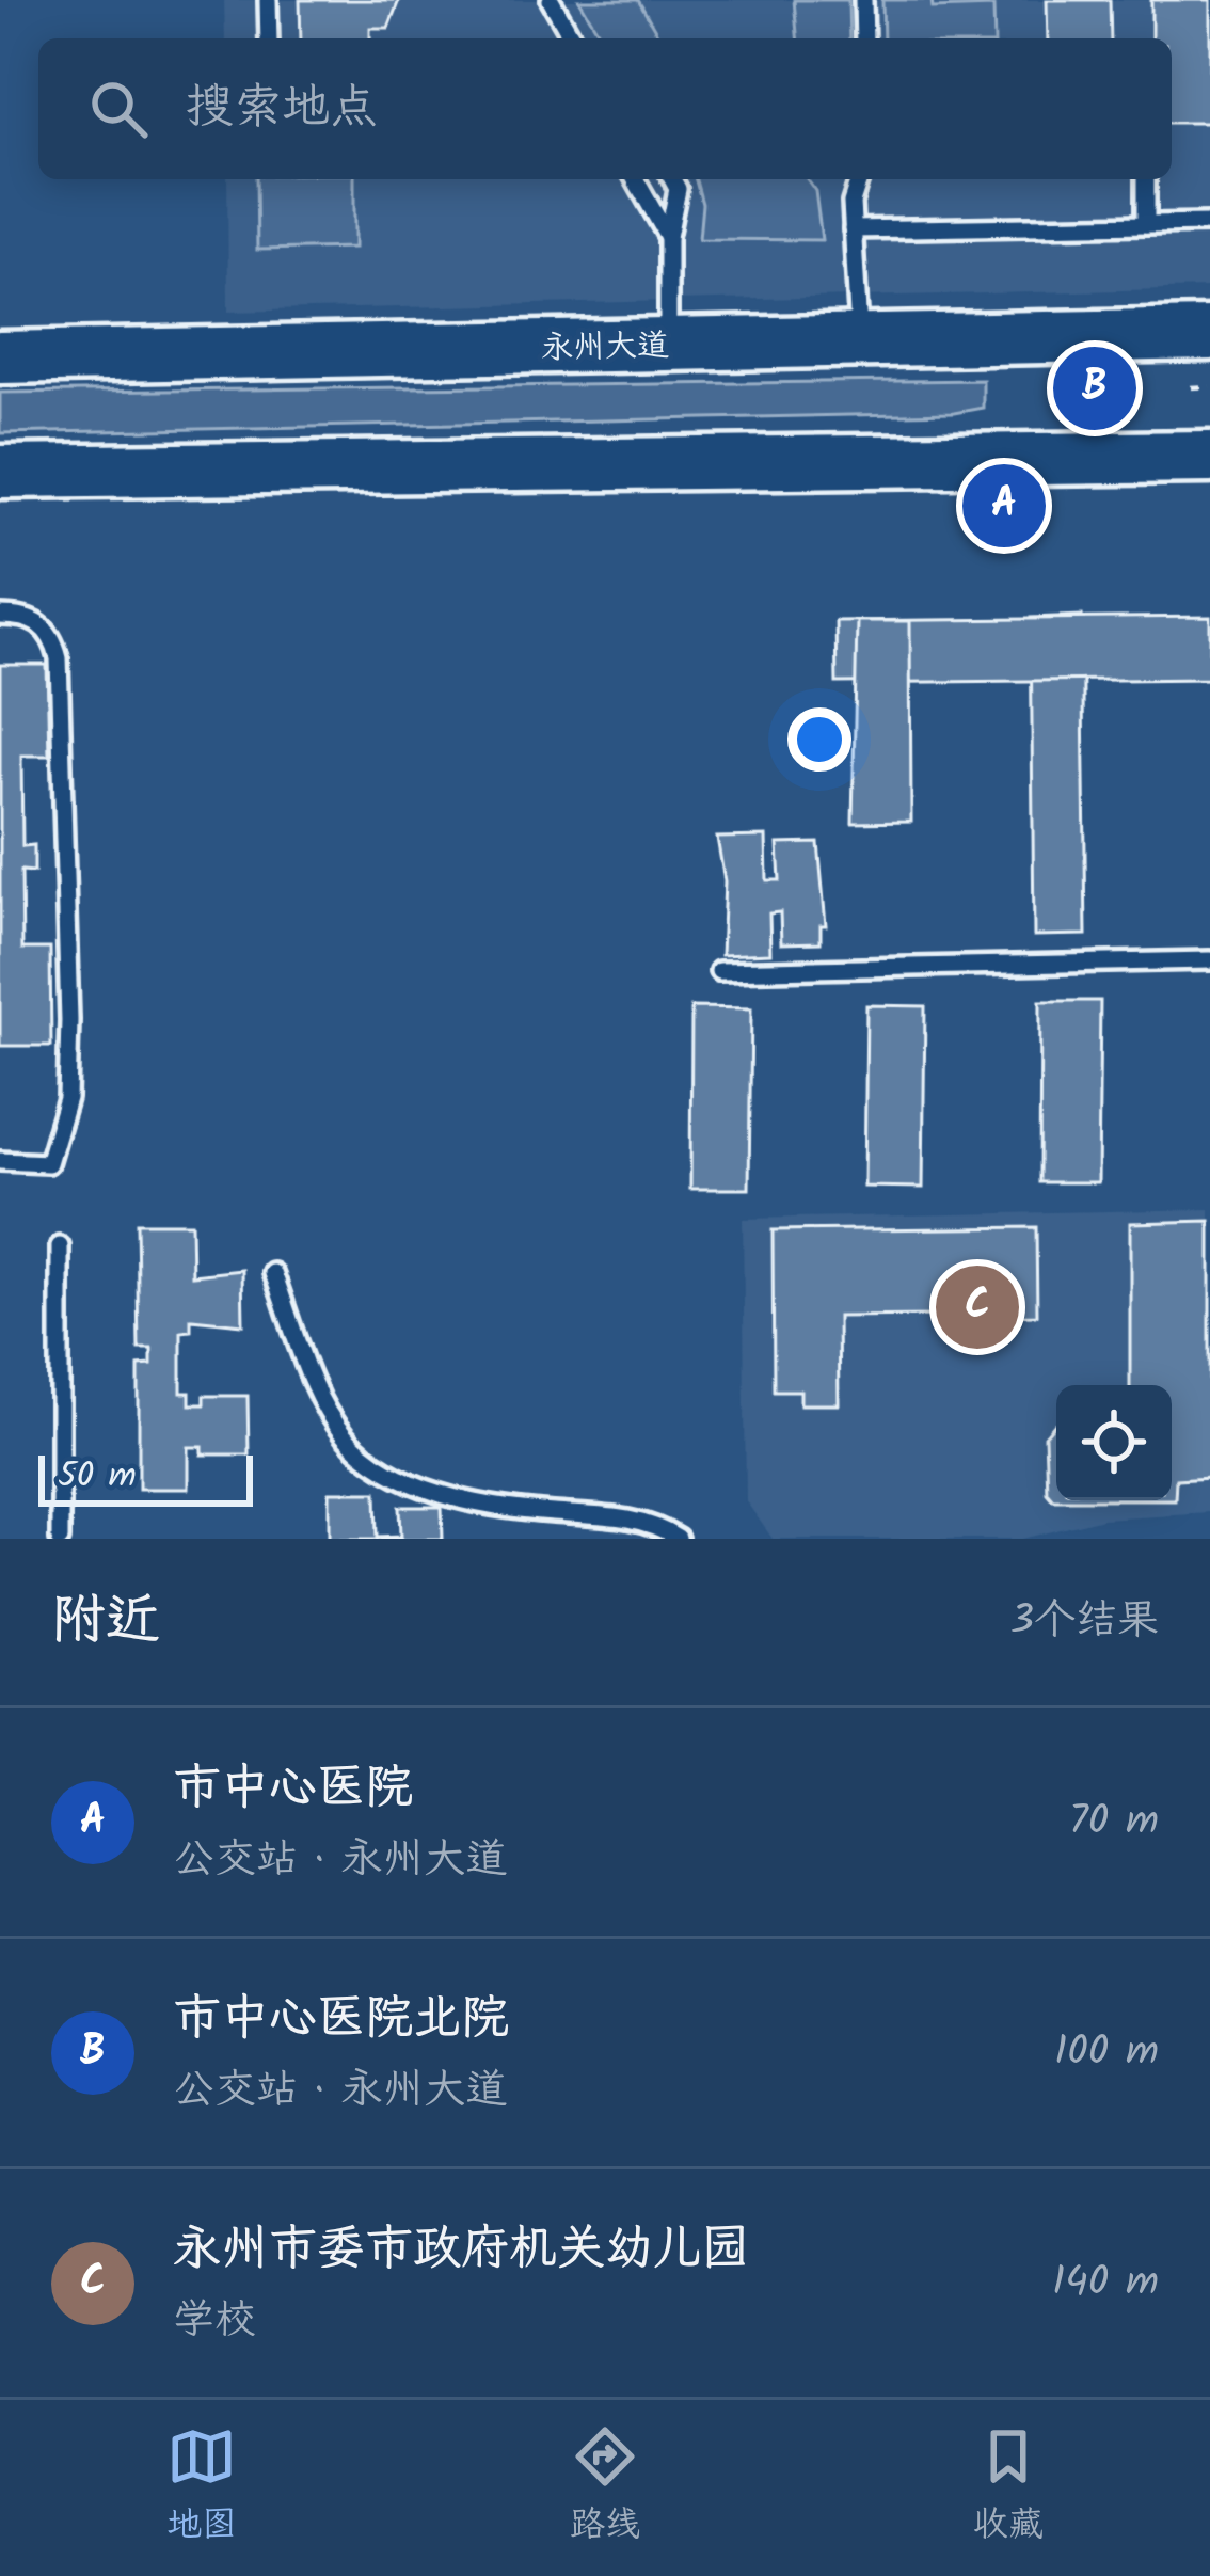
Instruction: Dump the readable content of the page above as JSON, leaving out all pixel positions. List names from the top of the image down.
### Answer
{
  "streets": {
    "main road": ["永州大道"]
  },
  "scale_bar": "50 m",
  "page": {
    "search": "搜索地点",
    "pins": ["B", "A", "C"],
    "scale": "50 m",
    "heading": ["附近", "3个结果"],
    "list": [
      {
        "mark": "A",
        "name": "市中心医院",
        "note": "公交站 · 永州大道",
        "value": "70 m"
      },
      {
        "mark": "B",
        "name": "市中心医院北院",
        "note": "公交站 · 永州大道",
        "value": "100 m"
      },
      {
        "mark": "C",
        "name": "永州市委市政府机关幼儿园",
        "note": "学校",
        "value": "140 m"
      }
    ],
    "nav": ["地图", "路线", "收藏"]
  }
}
